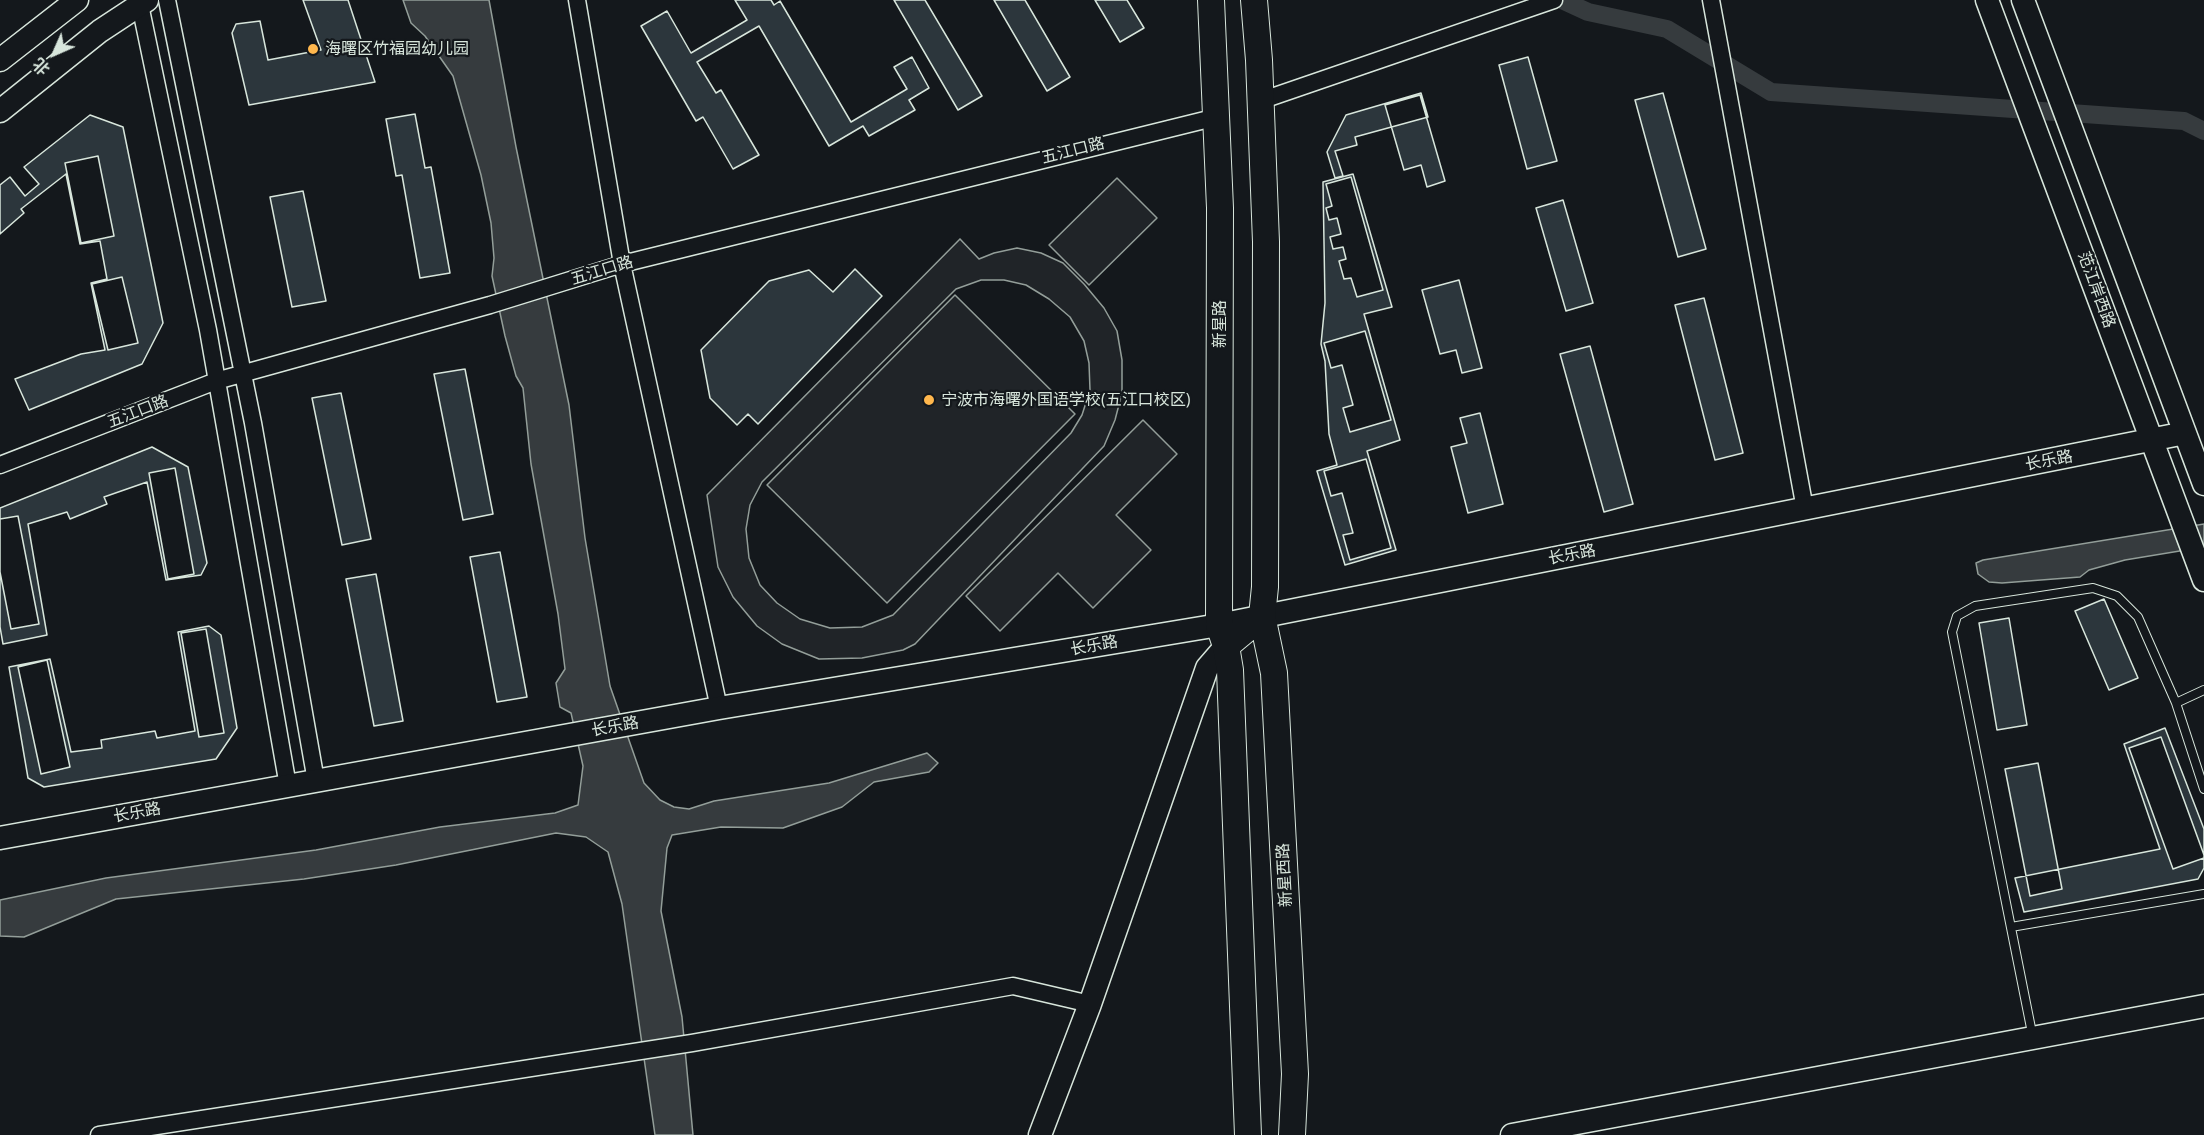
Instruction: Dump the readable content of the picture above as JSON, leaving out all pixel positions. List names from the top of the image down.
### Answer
{
  "streets": {
    "main road": ["新星路", "新星西路"],
    "street": ["五江口路", "范江岸西路", "长乐路"]
  },
  "crossings": [
    ["五江口路", "新星路"],
    ["范江岸西路", "长乐路"],
    ["新星路", "长乐路"],
    ["长乐路", "新星西路"]
  ],
  "places": ["海曙区竹福园幼儿园", "宁波市海曙外国语学校(五江口校区)"],
  "north": "bottom left"
}
